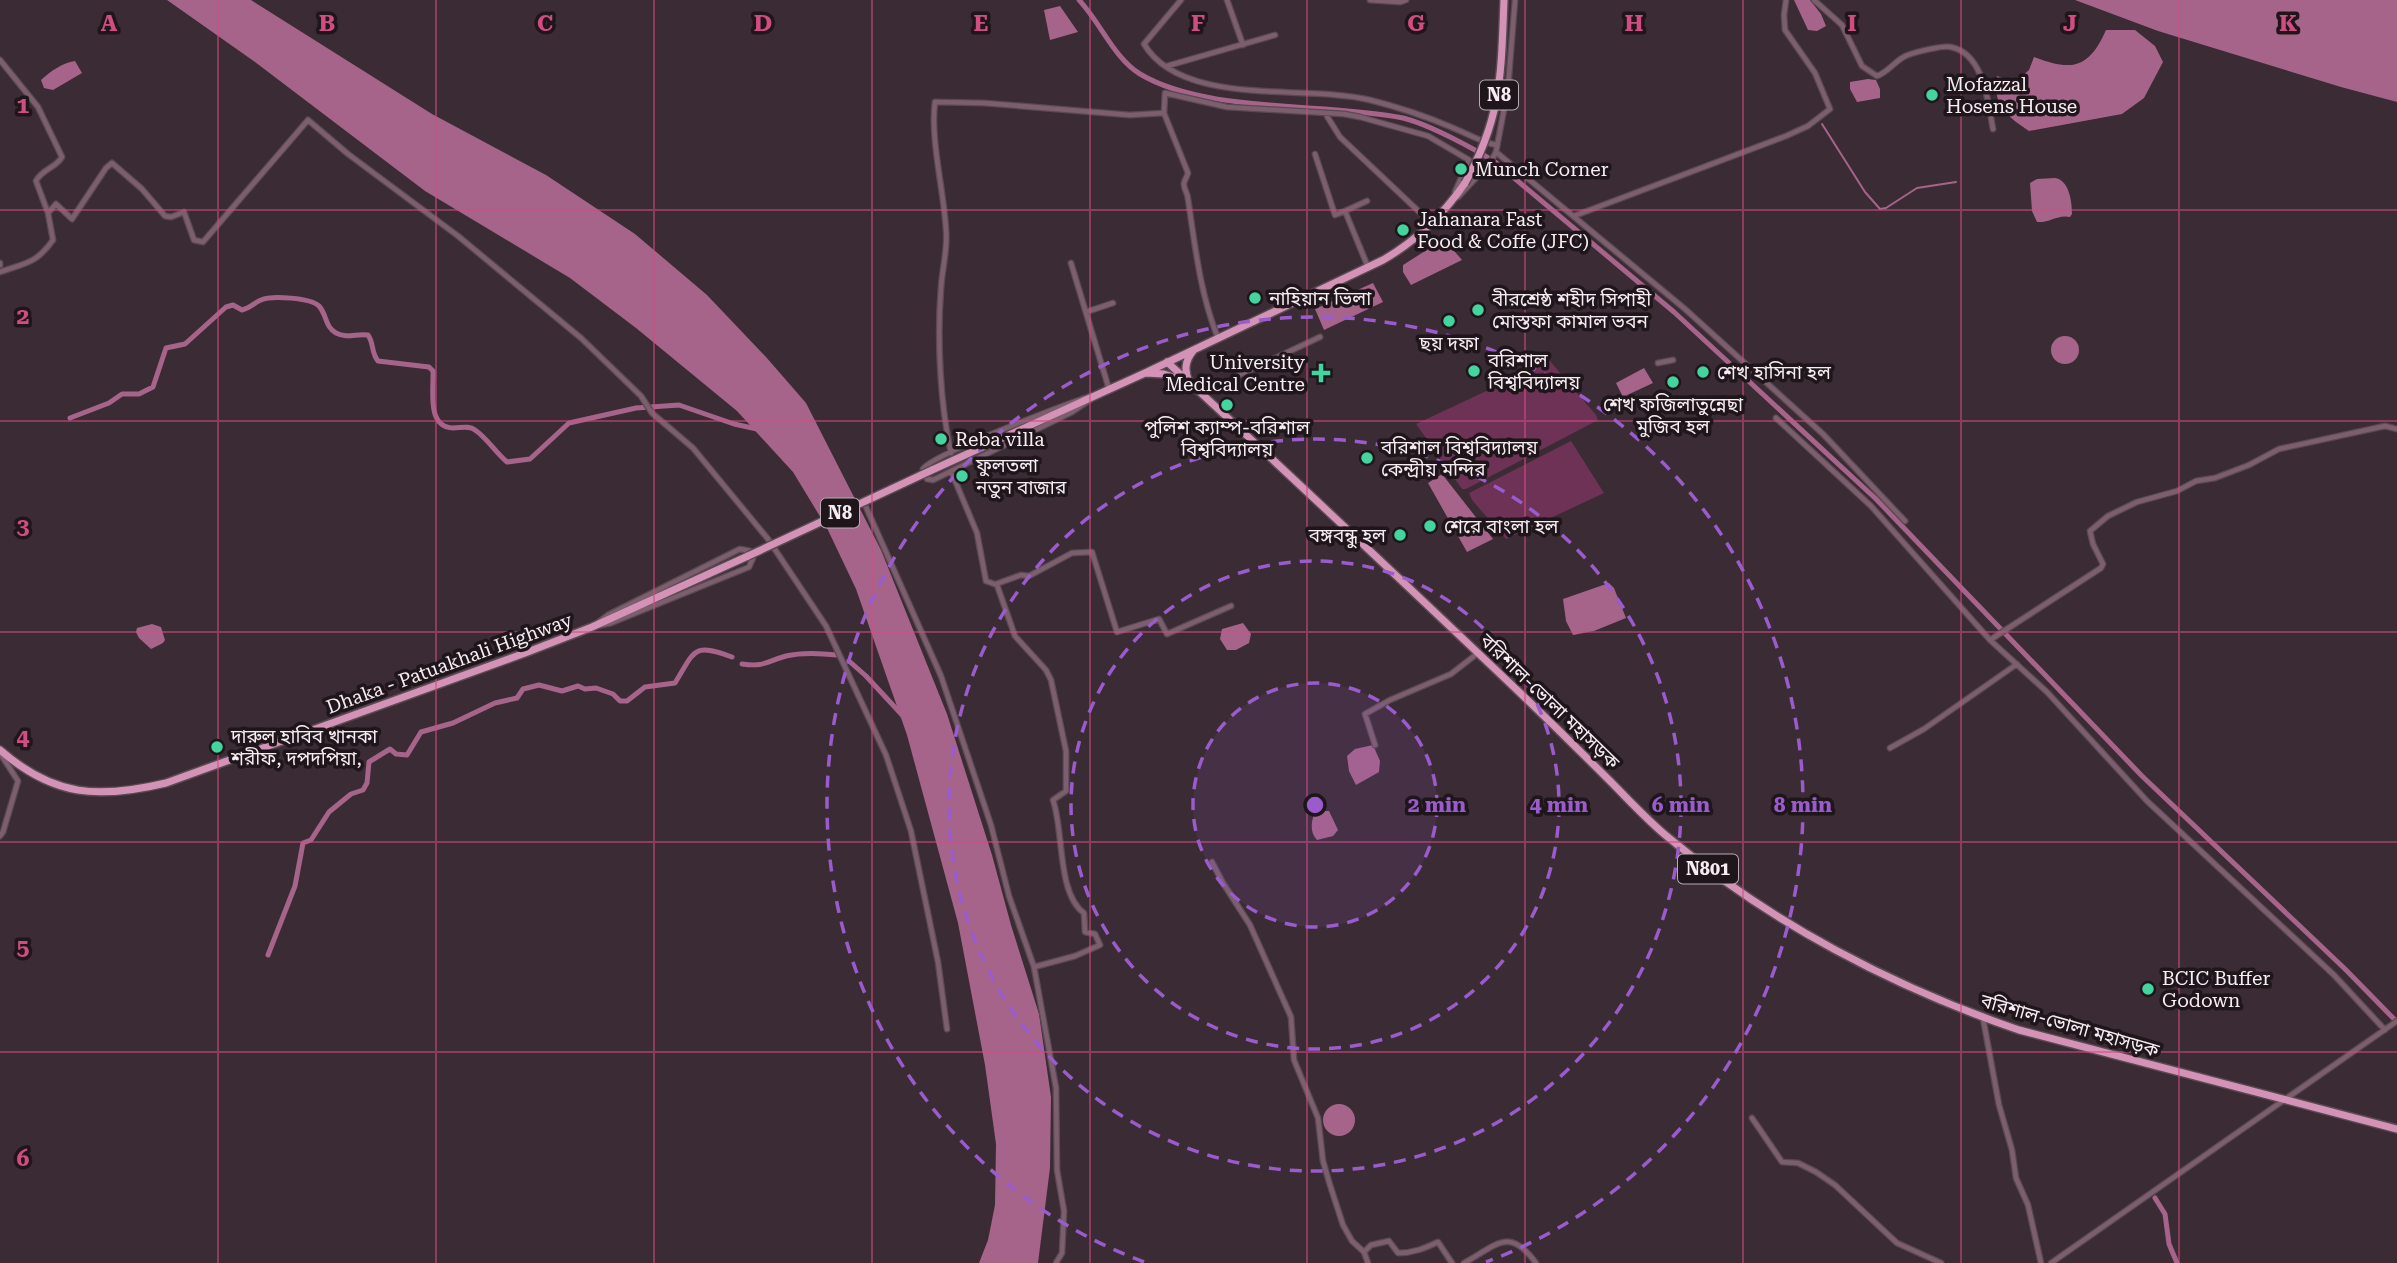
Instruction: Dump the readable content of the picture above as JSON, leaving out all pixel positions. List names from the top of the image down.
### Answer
{
  "streets": {
    "highway": [
      "N8",
      "Dhaka - Patuakhali Highway",
      "বরিশাল-ভোলা মহাসড়ক",
      "N801"
    ]
  },
  "crossings": [
    ["N8", "Dhaka - Patuakhali Highway"],
    ["N8", "বরিশাল-ভোলা মহাসড়ক"]
  ],
  "places": {
    "other": [
      "Mofazzal Hosens House",
      "Munch Corner",
      "Jahanara Fast Food & Coffe (JFC)",
      "নাহিয়ান ভিলা",
      "বীরশ্রেষ্ঠ শহীদ সিপাহী মোস্তফা কামাল ভবন",
      "ছয় দফা",
      "বরিশাল বিশ্ববিদ্যালয়",
      "শেখ হাসিনা হল",
      "শেখ ফজিলাতুন্নেছা মুজিব হল",
      "পুলিশ ক্যাম্প-বরিশাল বিশ্ববিদ্যালয়",
      "Reba villa",
      "বরিশাল বিশ্ববিদ্যালয় কেন্দ্রীয় মন্দির",
      "ফুলতলা নতুন বাজার",
      "শেরে বাংলা হল",
      "বঙ্গবন্ধু হল",
      "দারুল হাবিব খানকা শরীফ, দপদপিয়া,",
      "BCIC Buffer Godown"
    ],
    "health": ["University Medical Centre"]
  },
  "grid": {
    "columns": [
      "A",
      "B",
      "C",
      "D",
      "E",
      "F",
      "G",
      "H",
      "I",
      "J",
      "K"
    ],
    "rows": [
      "1",
      "2",
      "3",
      "4",
      "5",
      "6"
    ]
  },
  "rings": [
    "2 min",
    "4 min",
    "6 min",
    "8 min"
  ]
}
